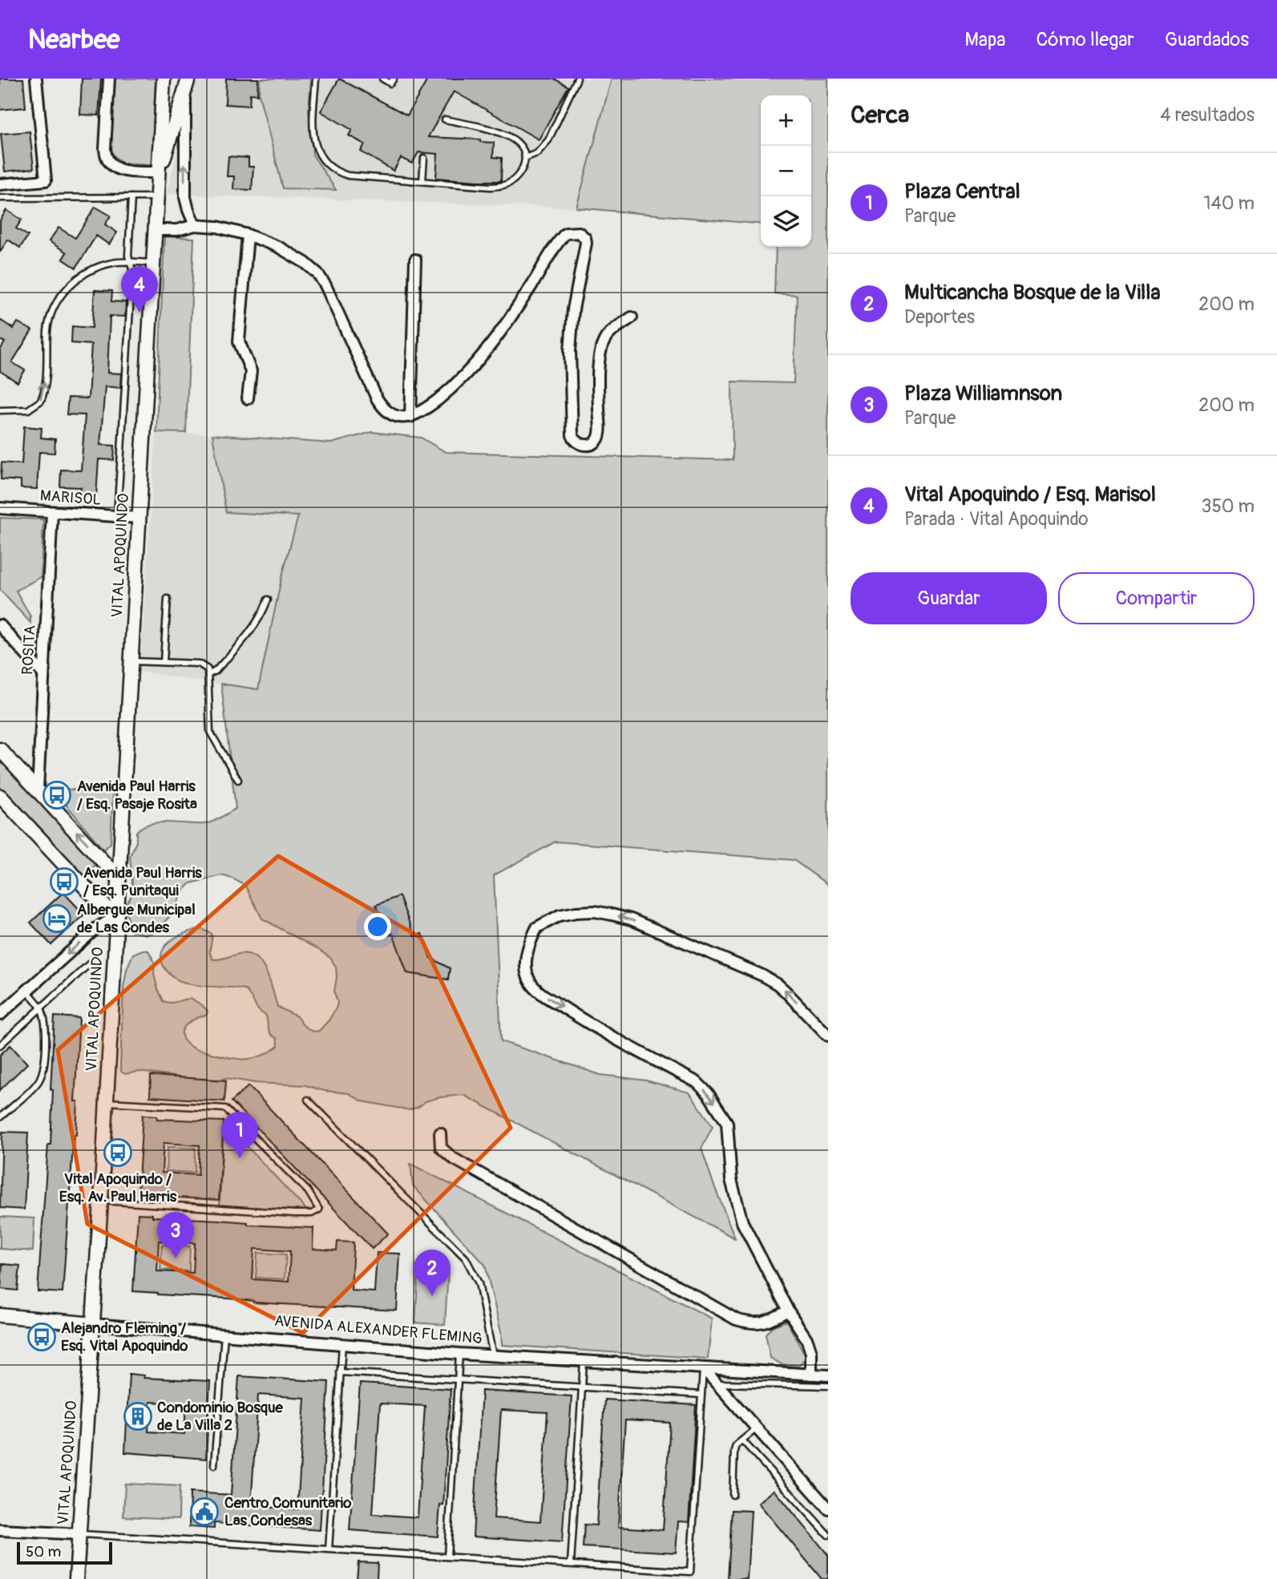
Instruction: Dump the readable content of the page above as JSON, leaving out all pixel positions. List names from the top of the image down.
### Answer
{
  "streets": {
    "street": [
      "MARISOL",
      "VITAL APOQUINDO",
      "ROSITA",
      "AVENIDA ALEXANDER FLEMING"
    ]
  },
  "crossings": [
    ["MARISOL", "VITAL APOQUINDO"],
    ["MARISOL", "ROSITA"],
    ["VITAL APOQUINDO", "AVENIDA ALEXANDER FLEMING"]
  ],
  "places": {
    "bus stop": [
      "Avenida Paul Harris / Esq. Pasaje Rosita",
      "Avenida Paul Harris / Esq. Punitaqui",
      "Vital Apoquindo / Esq. Av. Paul Harris",
      "Alejandro Fleming / Esq. Vital Apoquindo"
    ],
    "hotel": ["Albergue Municipal de Las Condes"],
    "building": ["Condominio Bosque de La Villa 2"],
    "public building": ["Centro Comunitario Las Condesas"]
  },
  "scale_bar": "50 m",
  "page": {
    "header": "Nearbee",
    "nav": ["Mapa", "Cómo llegar", "Guardados"],
    "heading": ["Cerca", "4 resultados"],
    "map_buttons": ["+", "−"],
    "list": [
      {
        "mark": "1",
        "name": "Plaza Central",
        "note": "Parque",
        "value": "140 m"
      },
      {
        "mark": "2",
        "name": "Multicancha Bosque de la Villa",
        "note": "Deportes",
        "value": "200 m"
      },
      {
        "mark": "3",
        "name": "Plaza Williamnson",
        "note": "Parque",
        "value": "200 m"
      },
      {
        "mark": "4",
        "name": "Vital Apoquindo / Esq. Marisol",
        "note": "Parada · Vital Apoquindo",
        "value": "350 m"
      }
    ],
    "pins": [
      "4",
      "1",
      "3",
      "2"
    ],
    "buttons": ["Guardar", "Compartir"],
    "scale": "50 m"
  }
}
